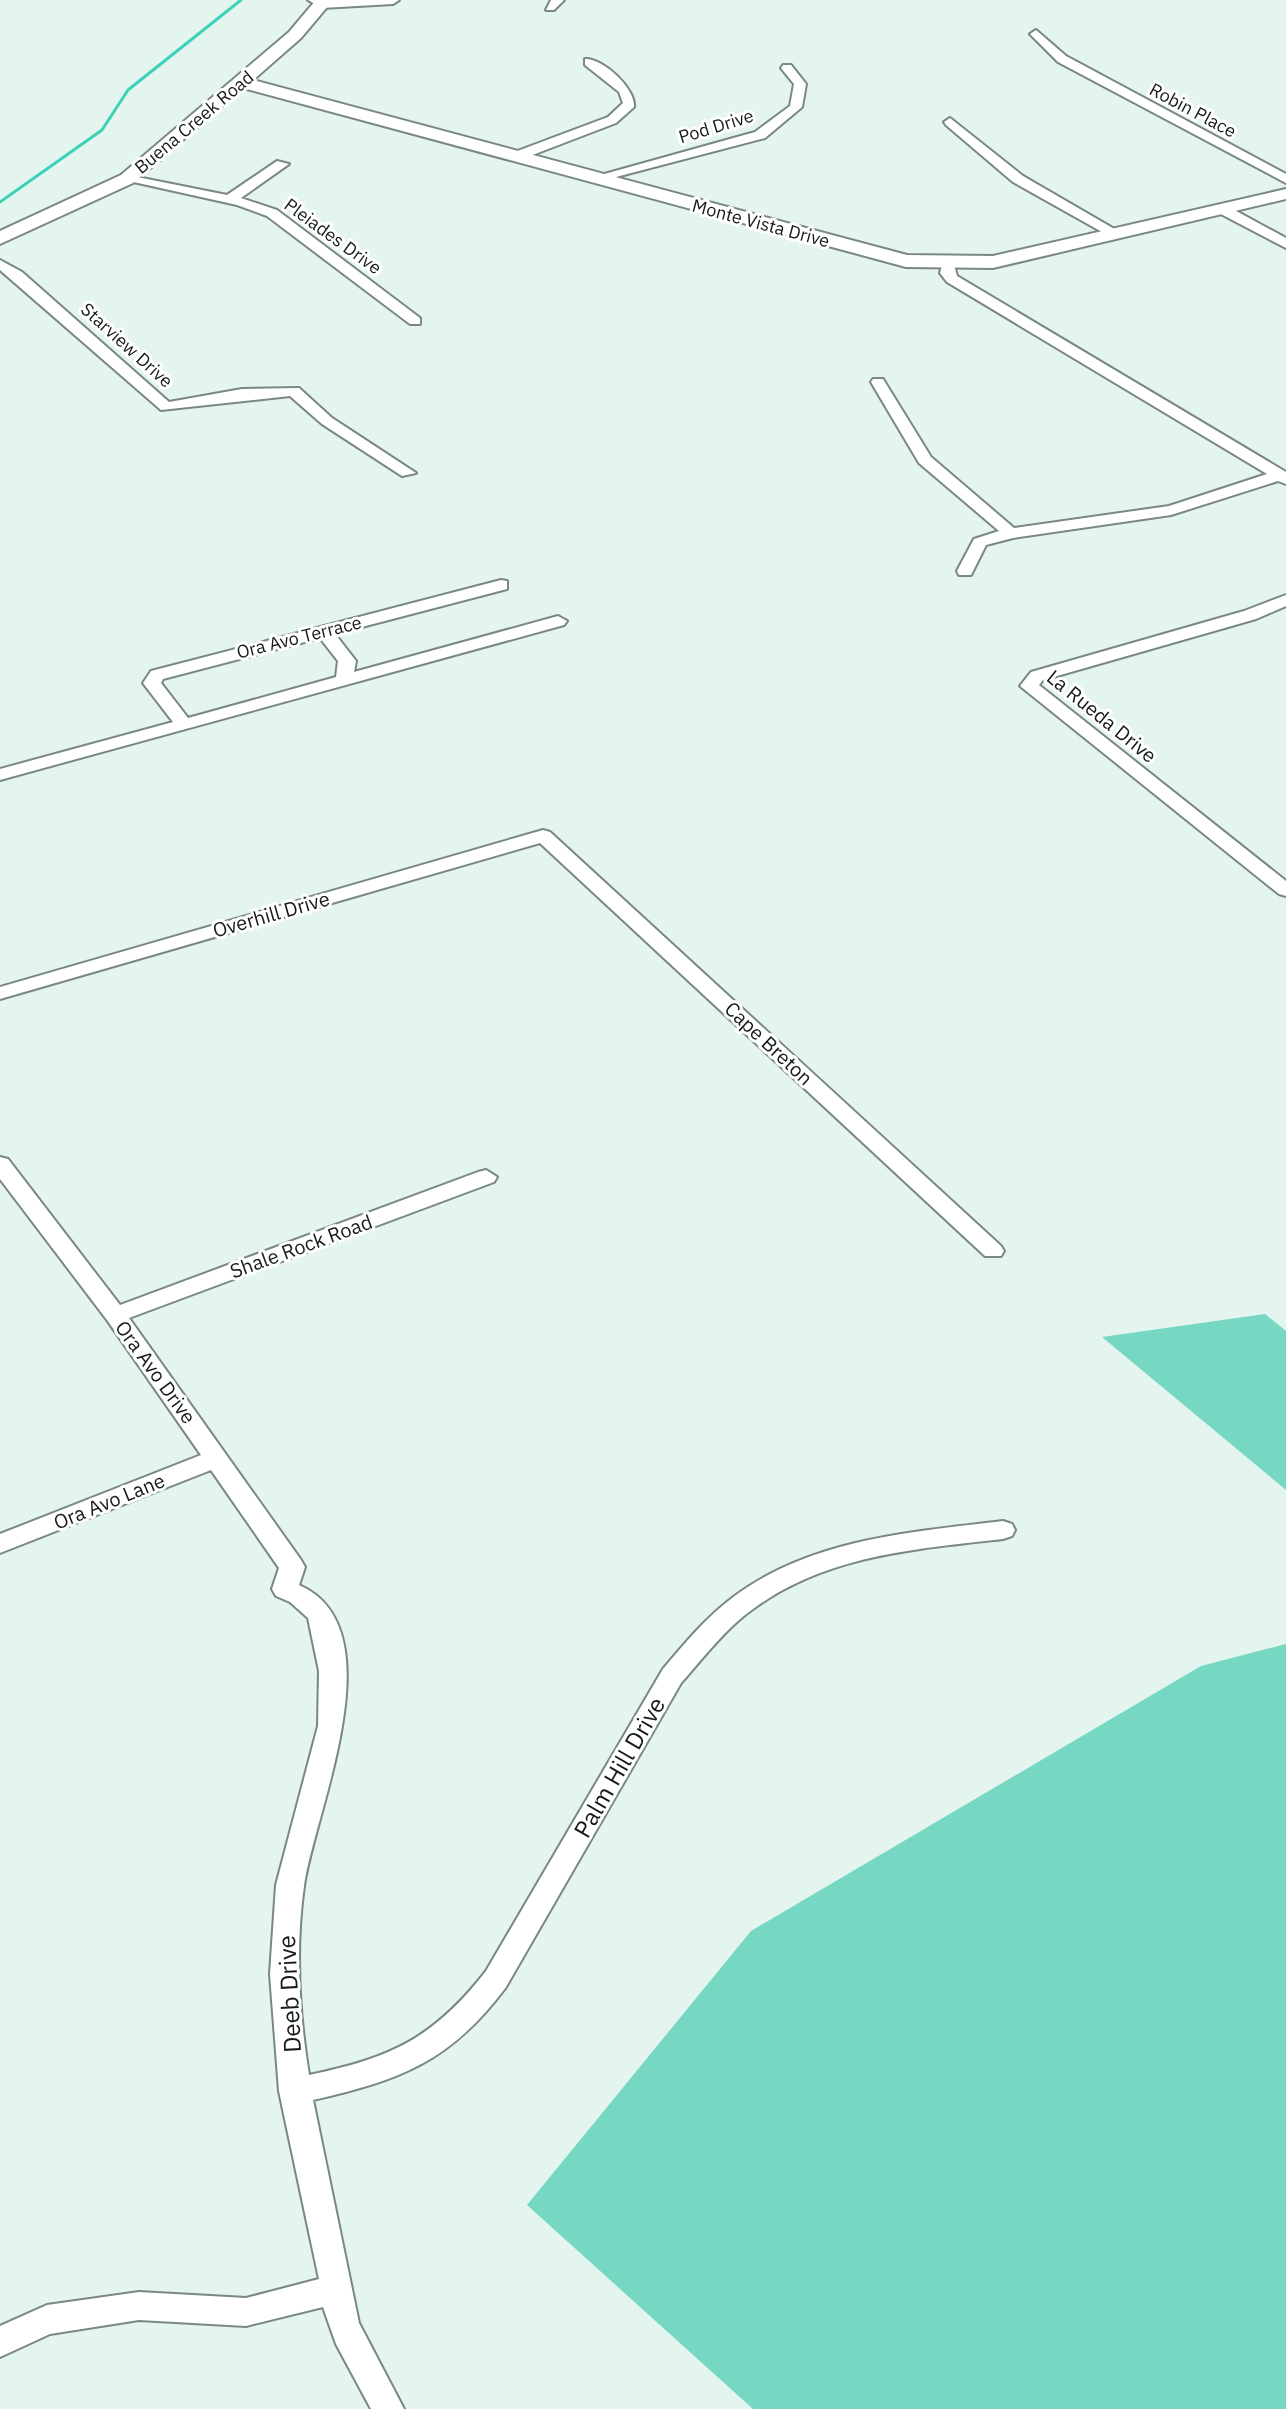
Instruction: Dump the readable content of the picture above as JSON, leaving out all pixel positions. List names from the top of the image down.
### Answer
{
  "streets": {
    "main road": ["Buena Creek Road", "Monte Vista Drive"],
    "street": [
      "Robin Place",
      "Pod Drive",
      "Pleiades Drive",
      "Starview Drive",
      "Ora Avo Terrace",
      "La Rueda Drive",
      "Overhill Drive",
      "Cape Breton",
      "Shale Rock Road",
      "Ora Avo Drive",
      "Ora Avo Lane",
      "Palm Hill Drive",
      "Deeb Drive"
    ]
  },
  "crossings": [
    ["Buena Creek Road", "Monte Vista Drive"],
    ["Buena Creek Road", "Pleiades Drive"],
    ["Pod Drive", "Monte Vista Drive"],
    ["Overhill Drive", "Cape Breton"],
    ["Shale Rock Road", "Ora Avo Drive"],
    ["Ora Avo Drive", "Ora Avo Lane"],
    ["Ora Avo Drive", "Deeb Drive"],
    ["Palm Hill Drive", "Deeb Drive"]
  ]
}
